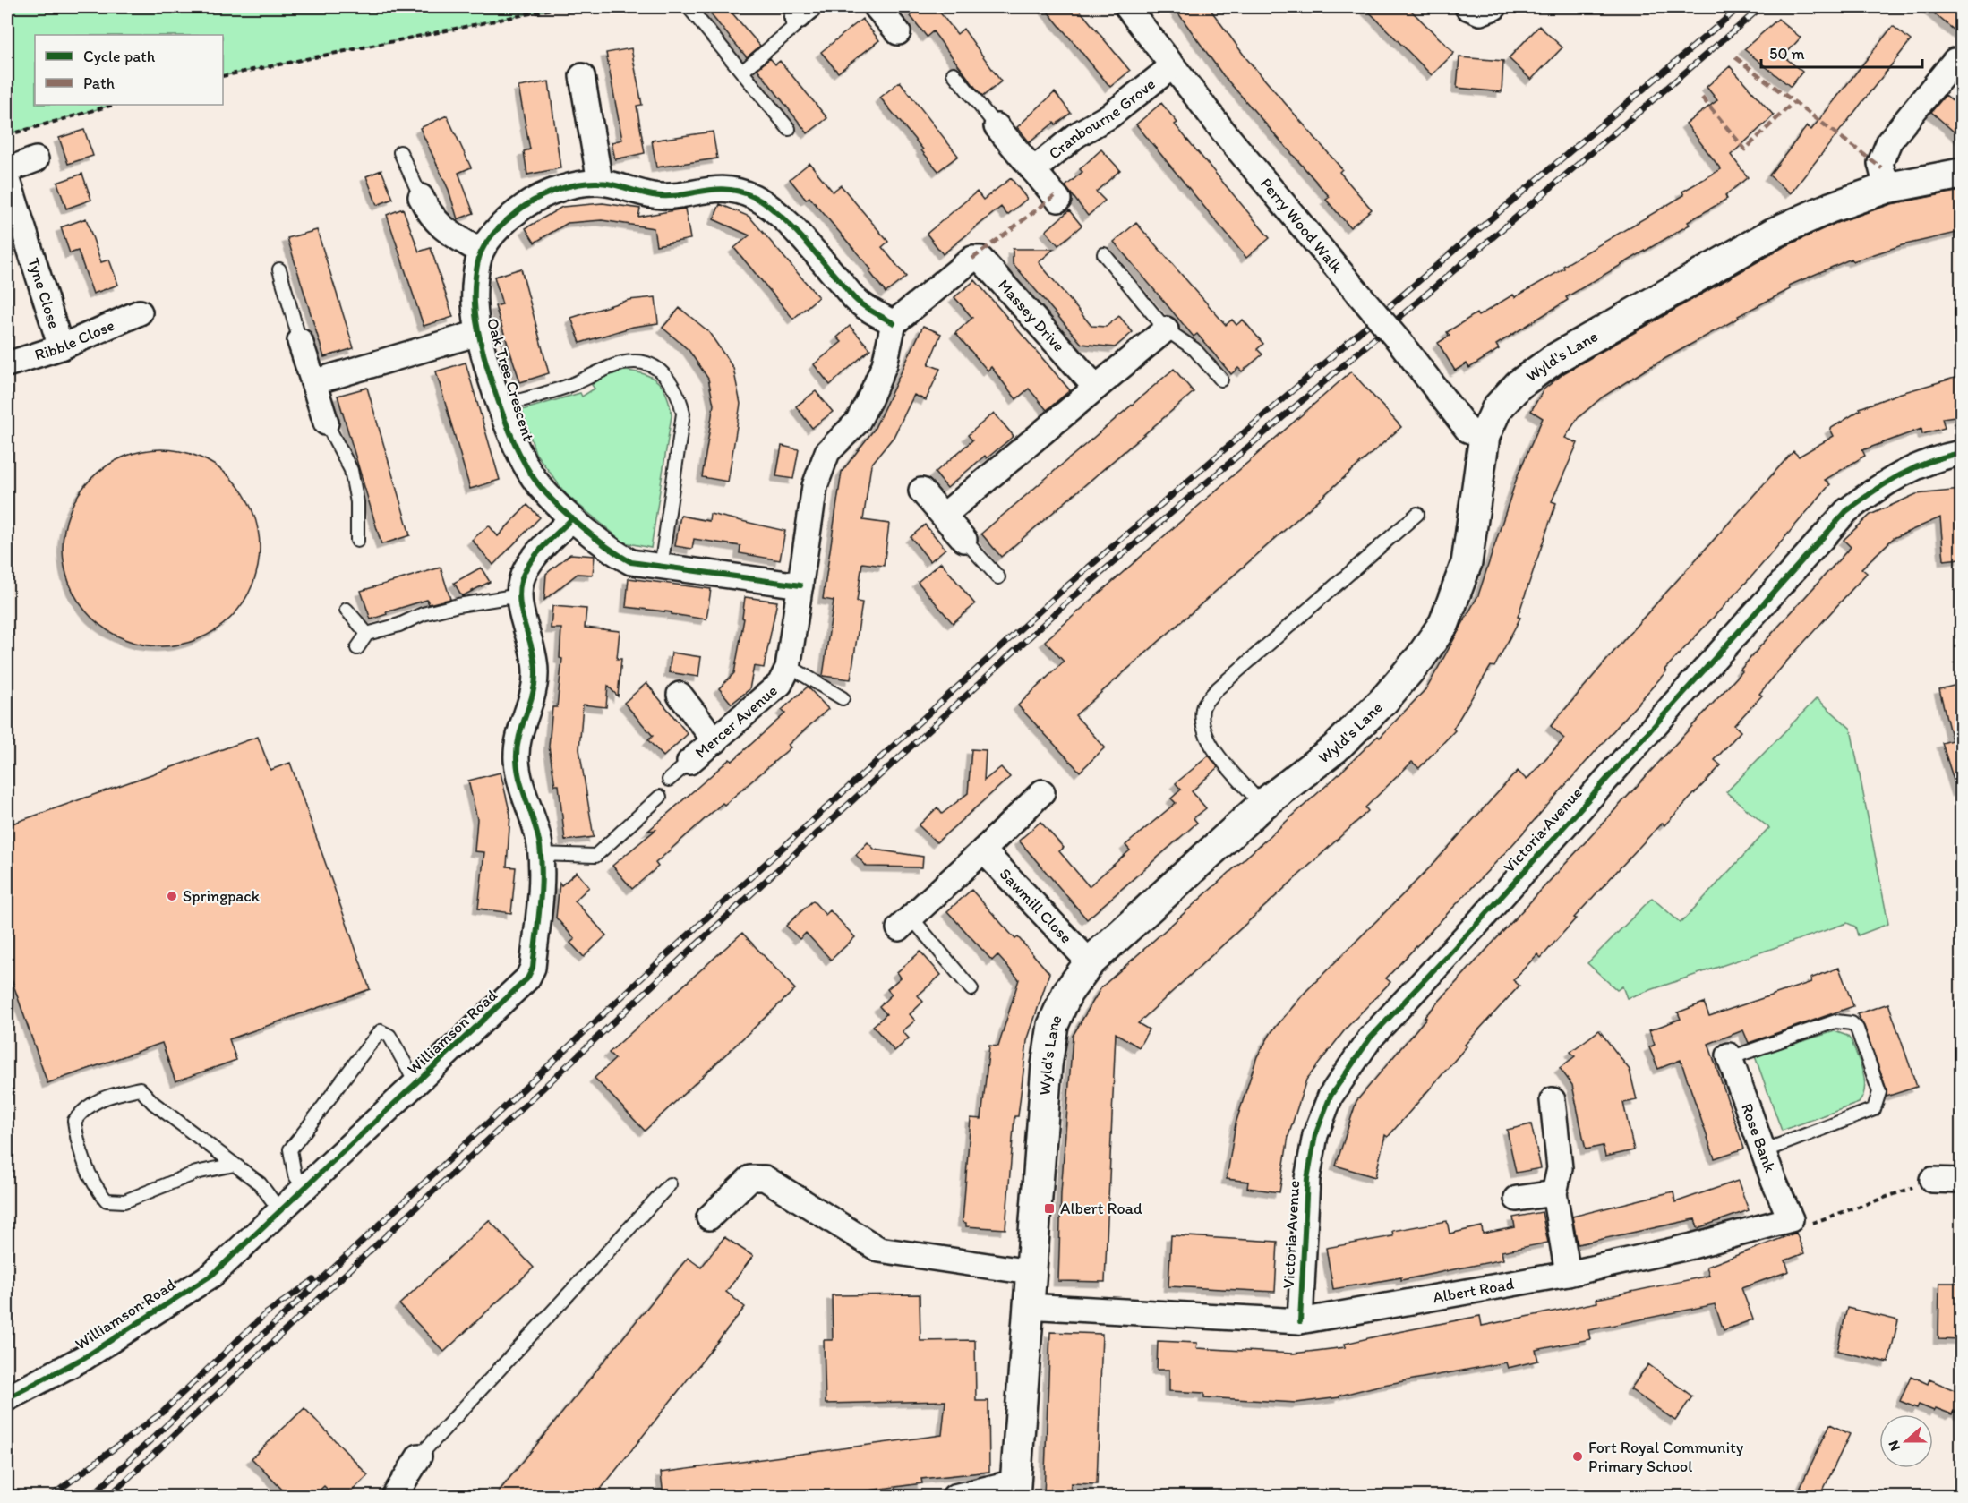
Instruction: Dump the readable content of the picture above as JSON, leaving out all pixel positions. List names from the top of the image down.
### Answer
{
  "streets": {
    "main road": ["Wyld's Lane"],
    "street": [
      "Cranbourne Grove",
      "Perry Wood Walk",
      "Tyne Close",
      "Massey Drive",
      "Ribble Close",
      "Oak Tree Crescent",
      "Mercer Avenue",
      "Victoria Avenue",
      "Sawmill Close",
      "Williamson Road",
      "Rose Bank",
      "Albert Road"
    ]
  },
  "crossings": [
    ["Cranbourne Grove", "Perry Wood Walk"],
    ["Perry Wood Walk", "Wyld's Lane"],
    ["Tyne Close", "Ribble Close"],
    ["Massey Drive", "Oak Tree Crescent"],
    ["Wyld's Lane", "Sawmill Close"],
    ["Wyld's Lane", "Albert Road"],
    ["Oak Tree Crescent", "Mercer Avenue"],
    ["Victoria Avenue", "Albert Road"],
    ["Rose Bank", "Albert Road"]
  ],
  "places": {
    "other": ["Springpack", "Fort Royal Community Primary School"],
    "transit": ["Albert Road"]
  },
  "legend": ["Cycle path", "Path"],
  "scale_bar": "50 m",
  "north": "left"
}
